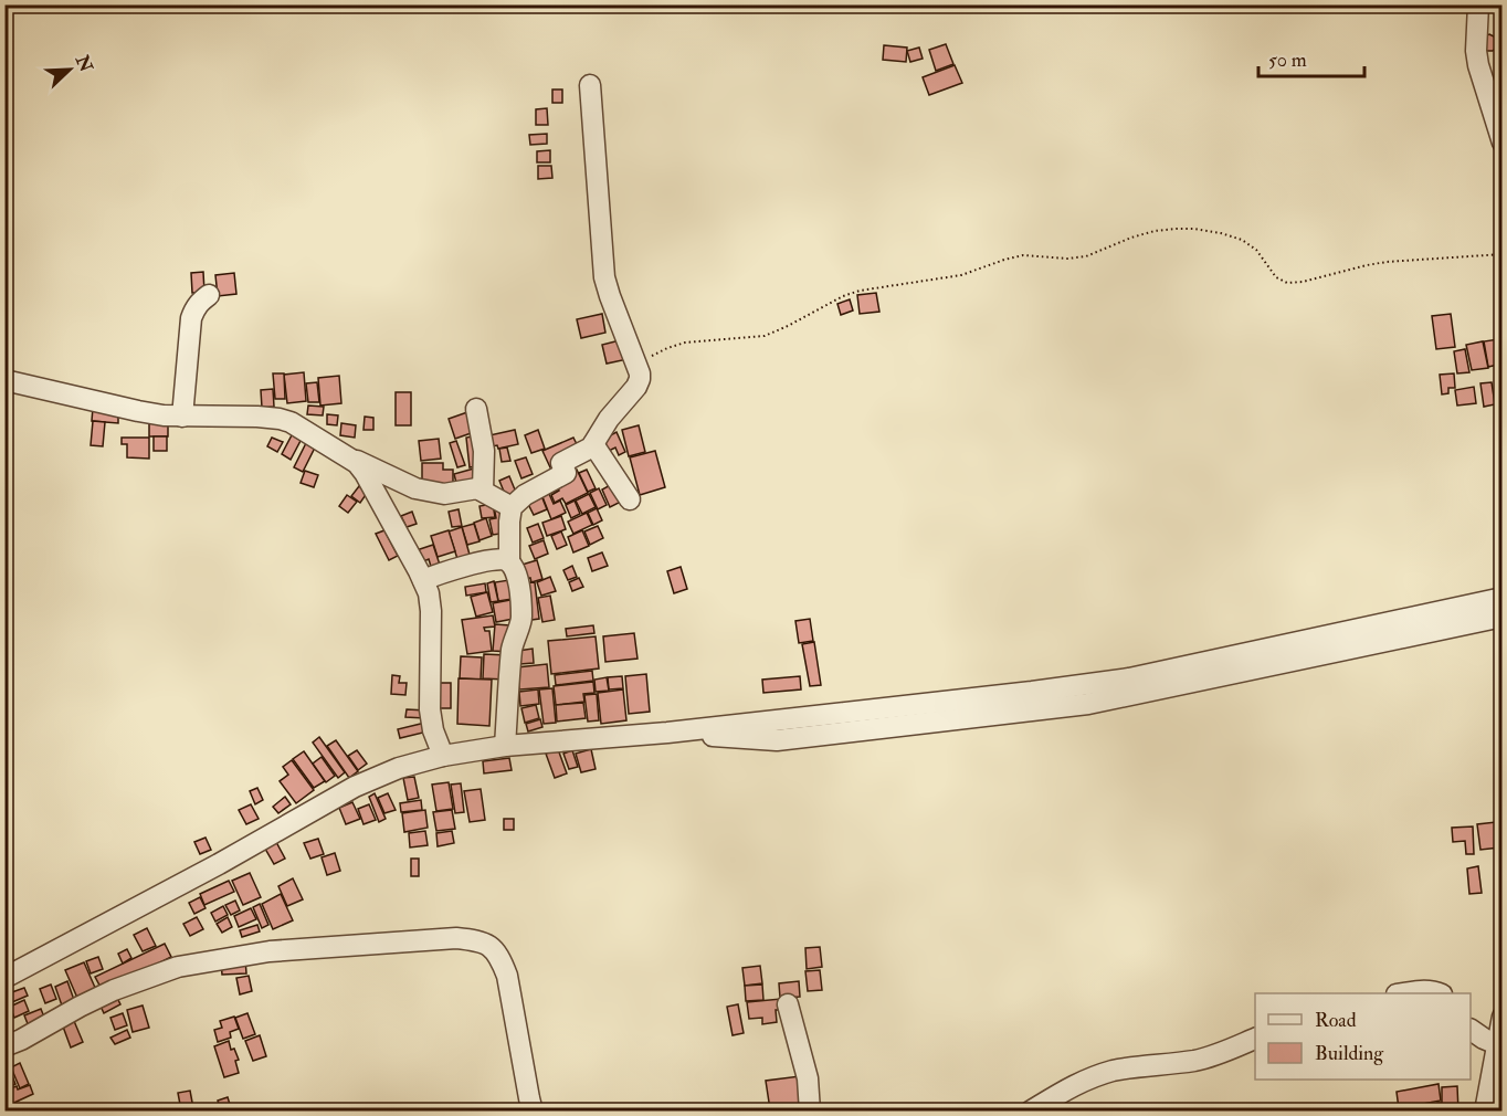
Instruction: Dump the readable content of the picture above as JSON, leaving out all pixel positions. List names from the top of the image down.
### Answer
{
  "legend": ["Road", "Building"],
  "scale_bar": "50 m",
  "north": "top right"
}
